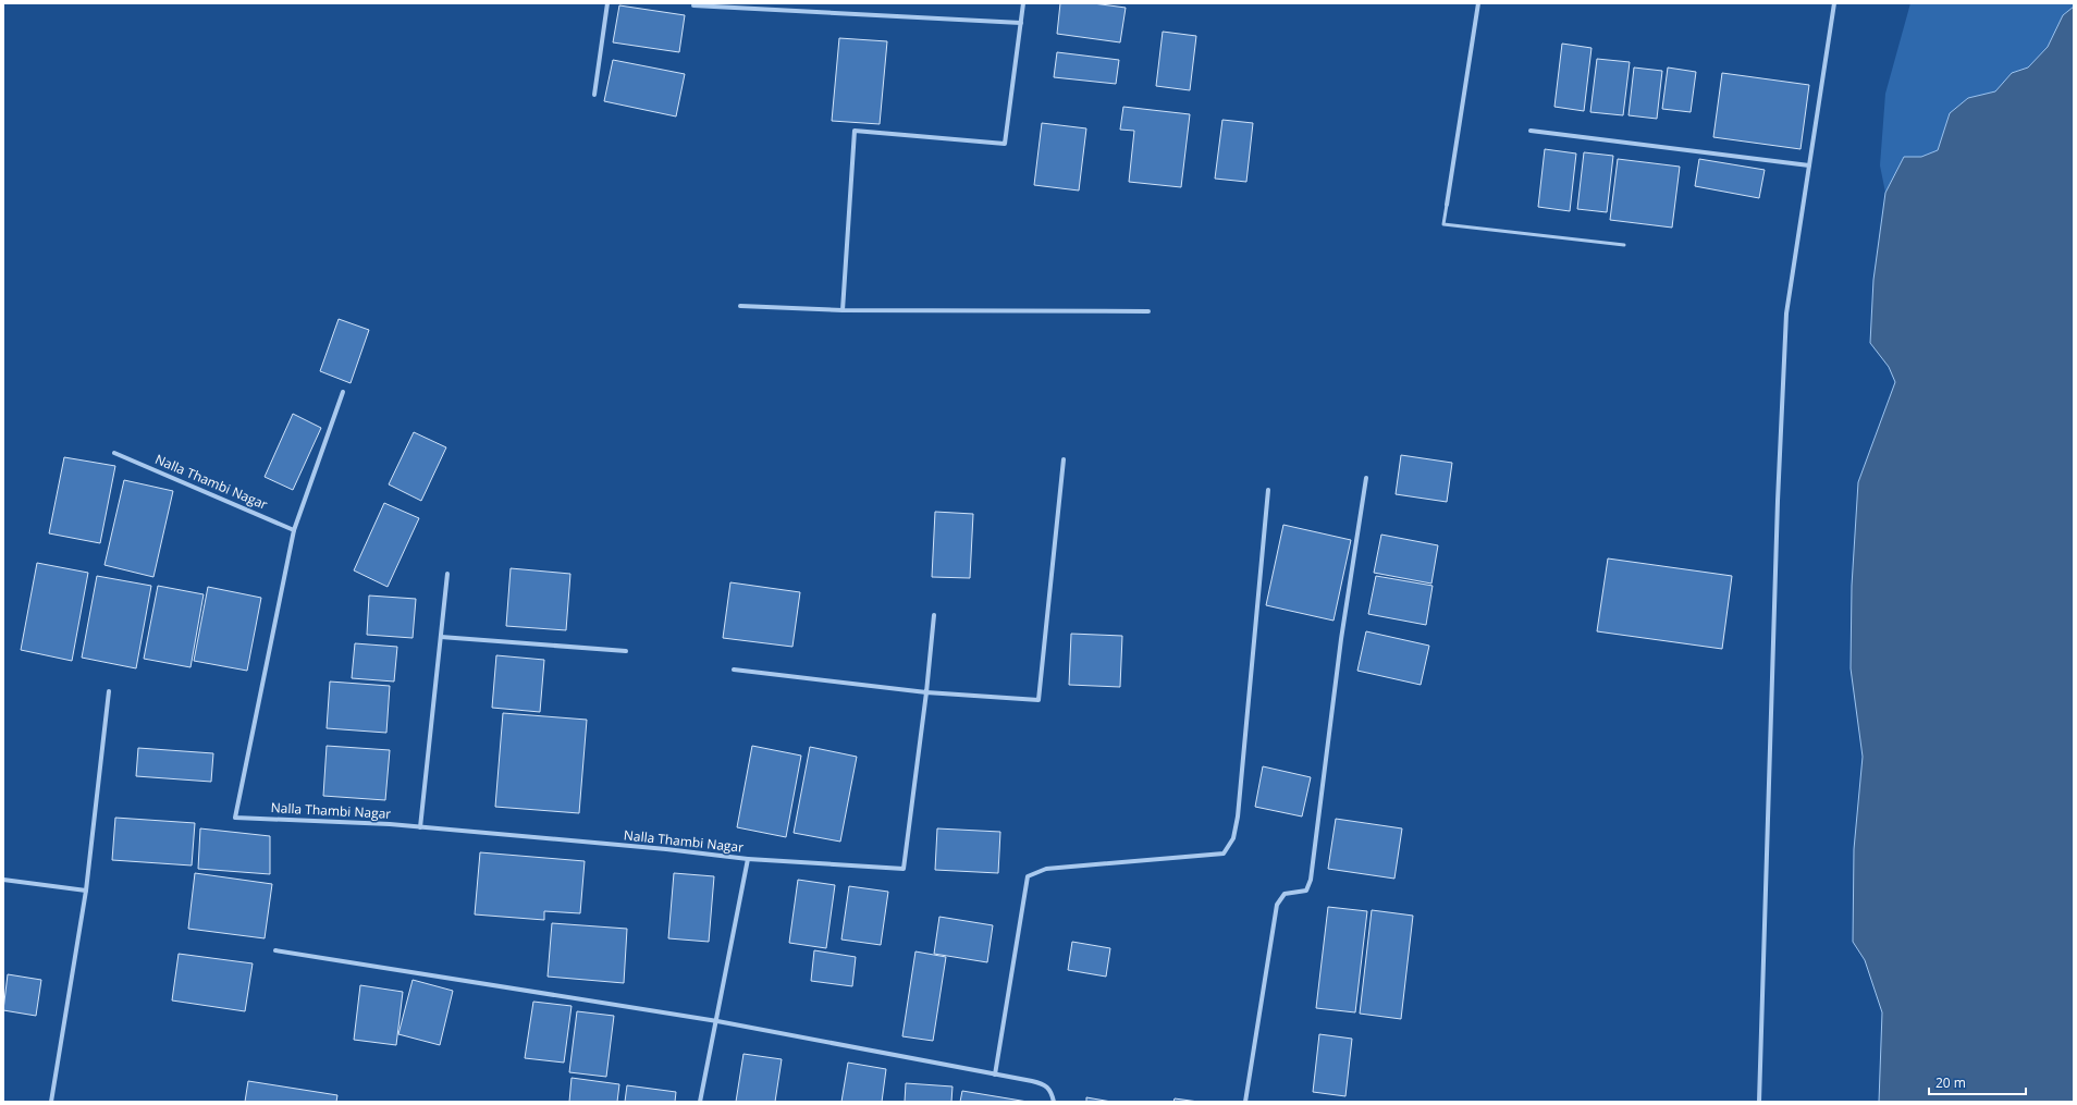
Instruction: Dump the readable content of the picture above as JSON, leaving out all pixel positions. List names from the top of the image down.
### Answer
{
  "streets": {
    "street": ["Nalla Thambi Nagar"]
  },
  "scale_bar": "20 m"
}
